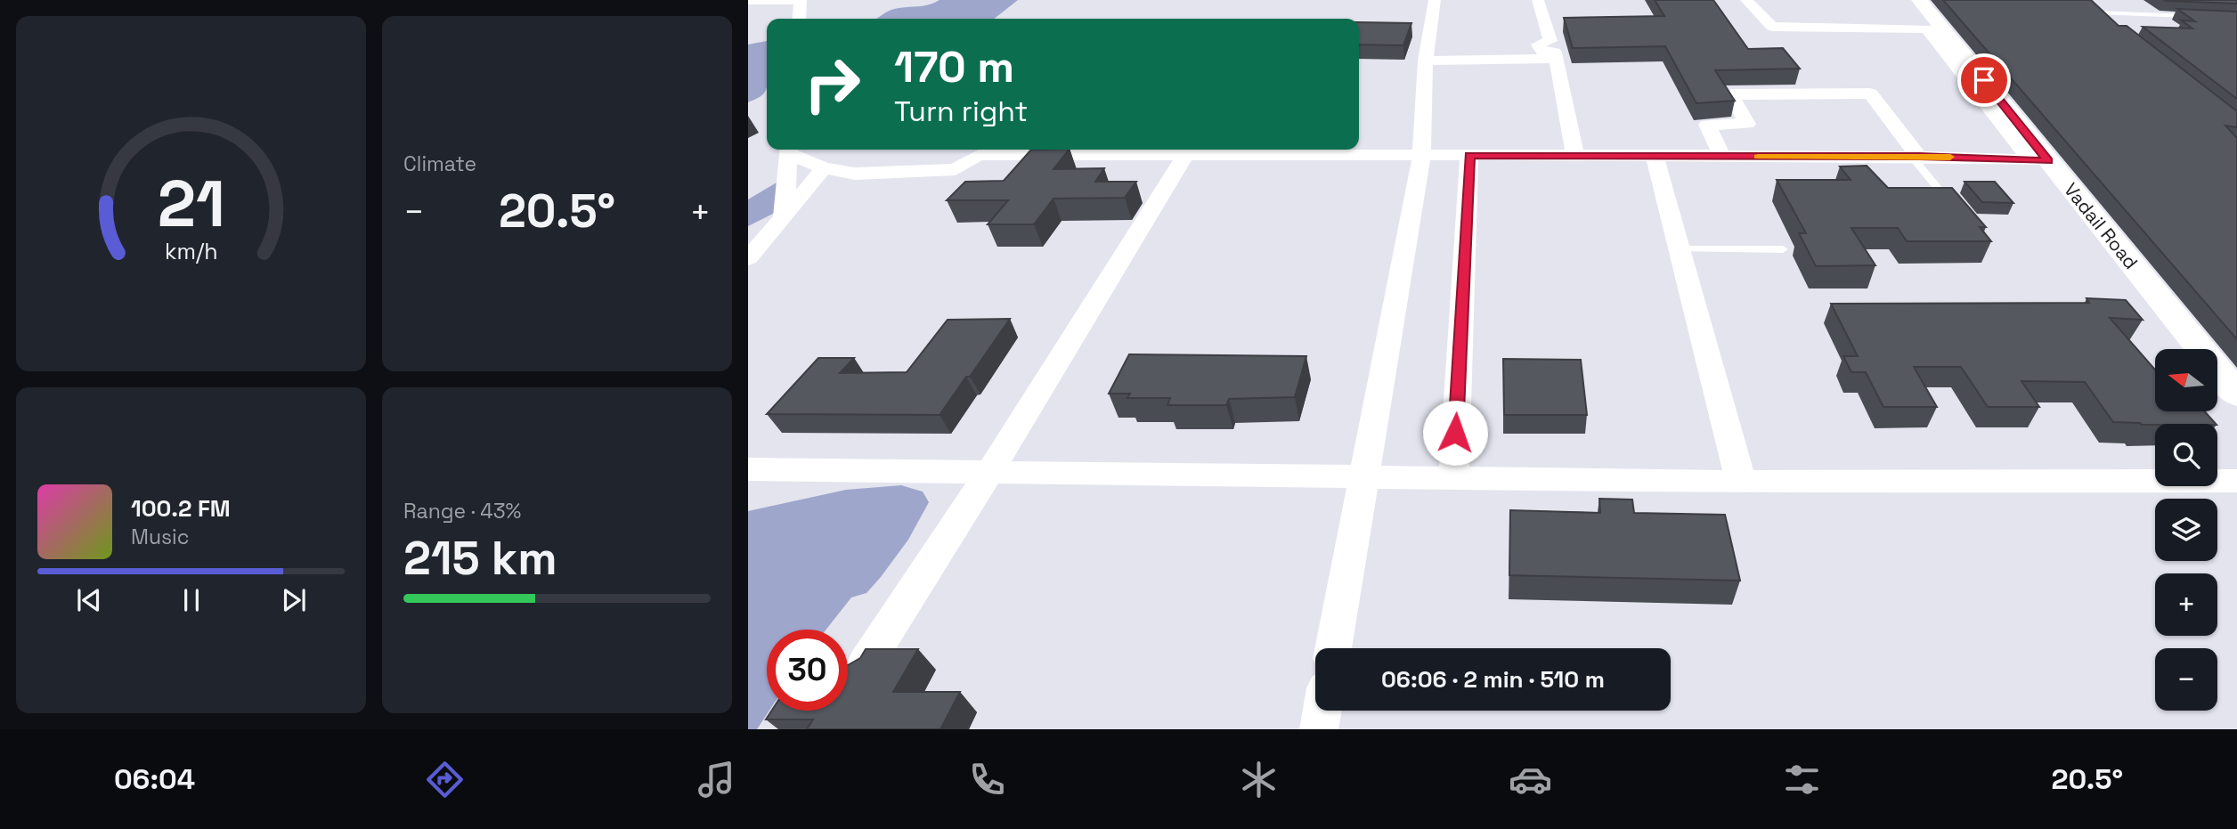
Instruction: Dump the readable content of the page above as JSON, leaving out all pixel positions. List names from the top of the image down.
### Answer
{
  "streets": {
    "street": ["Vadail Road"]
  },
  "north": "left",
  "page": {
    "tile": [
      "Climate",
      ["Range · 43%", "215 km"]
    ],
    "turn": ["170 m", "Turn right"],
    "heat": ["−", "20.5°", "+"],
    "map_buttons": ["+", "−"],
    "song": ["100.2 FM", "Music"],
    "limit": "30",
    "trip": "06:06 · 2 min · 510 m",
    "tabs": ["06:04", "20.5°"],
    "gauge": ["21", "km/h"]
  }
}
